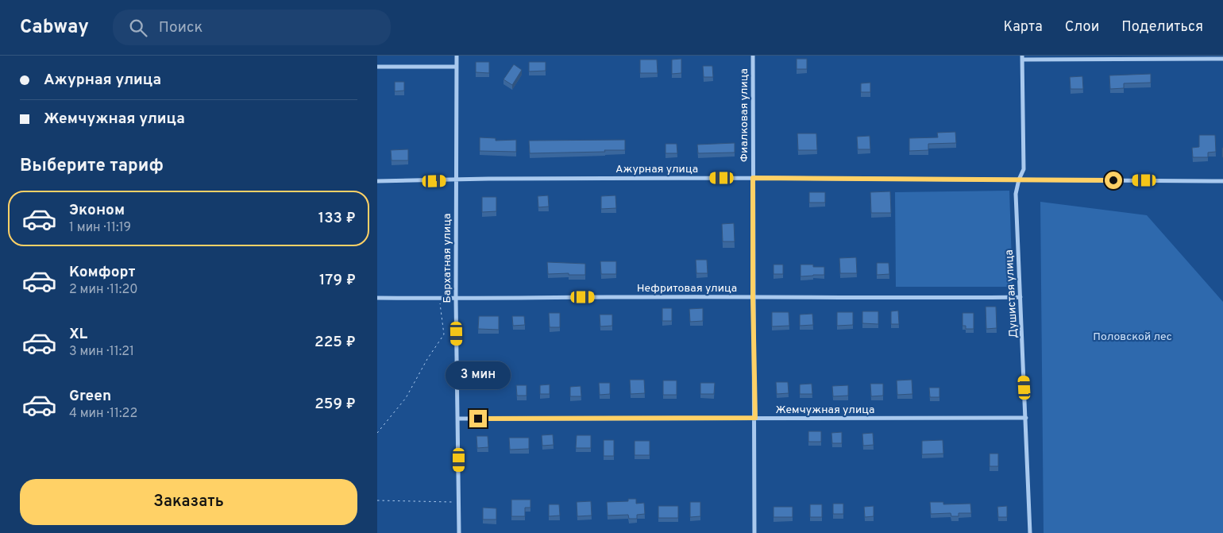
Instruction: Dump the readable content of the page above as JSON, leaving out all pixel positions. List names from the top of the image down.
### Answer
{
  "streets": {
    "street": [
      "Фиалковая улица",
      "Ажурная улица",
      "Бархатная улица",
      "Нефритовая улица",
      "Душистая улица",
      "Жемчужная улица"
    ]
  },
  "crossings": [
    ["Фиалковая улица", "Ажурная улица"],
    ["Фиалковая улица", "Нефритовая улица"],
    ["Фиалковая улица", "Жемчужная улица"],
    ["Ажурная улица", "Бархатная улица"],
    ["Ажурная улица", "Душистая улица"],
    ["Бархатная улица", "Нефритовая улица"],
    ["Бархатная улица", "Жемчужная улица"],
    ["Нефритовая улица", "Душистая улица"],
    ["Душистая улица", "Жемчужная улица"]
  ],
  "parks": ["Половской лес"],
  "page": {
    "header": "Cabway",
    "search": "Поиск",
    "nav": ["Карта", "Слои", "Поделиться"],
    "banner": ["Ажурная улица", "Жемчужная улица"],
    "heading": "Выберите тариф",
    "list": [
      {
        "name": "Эконом",
        "note": "1 мин · 11:19",
        "value": "133 ₽"
      },
      {
        "name": "Комфорт",
        "note": "2 мин · 11:20",
        "value": "179 ₽"
      },
      {
        "name": "XL",
        "note": "3 мин · 11:21",
        "value": "225 ₽"
      },
      {
        "name": "Green",
        "note": "4 мин · 11:22",
        "value": "259 ₽"
      }
    ],
    "bubble": "3 мин",
    "buttons": "Заказать"
  }
}
